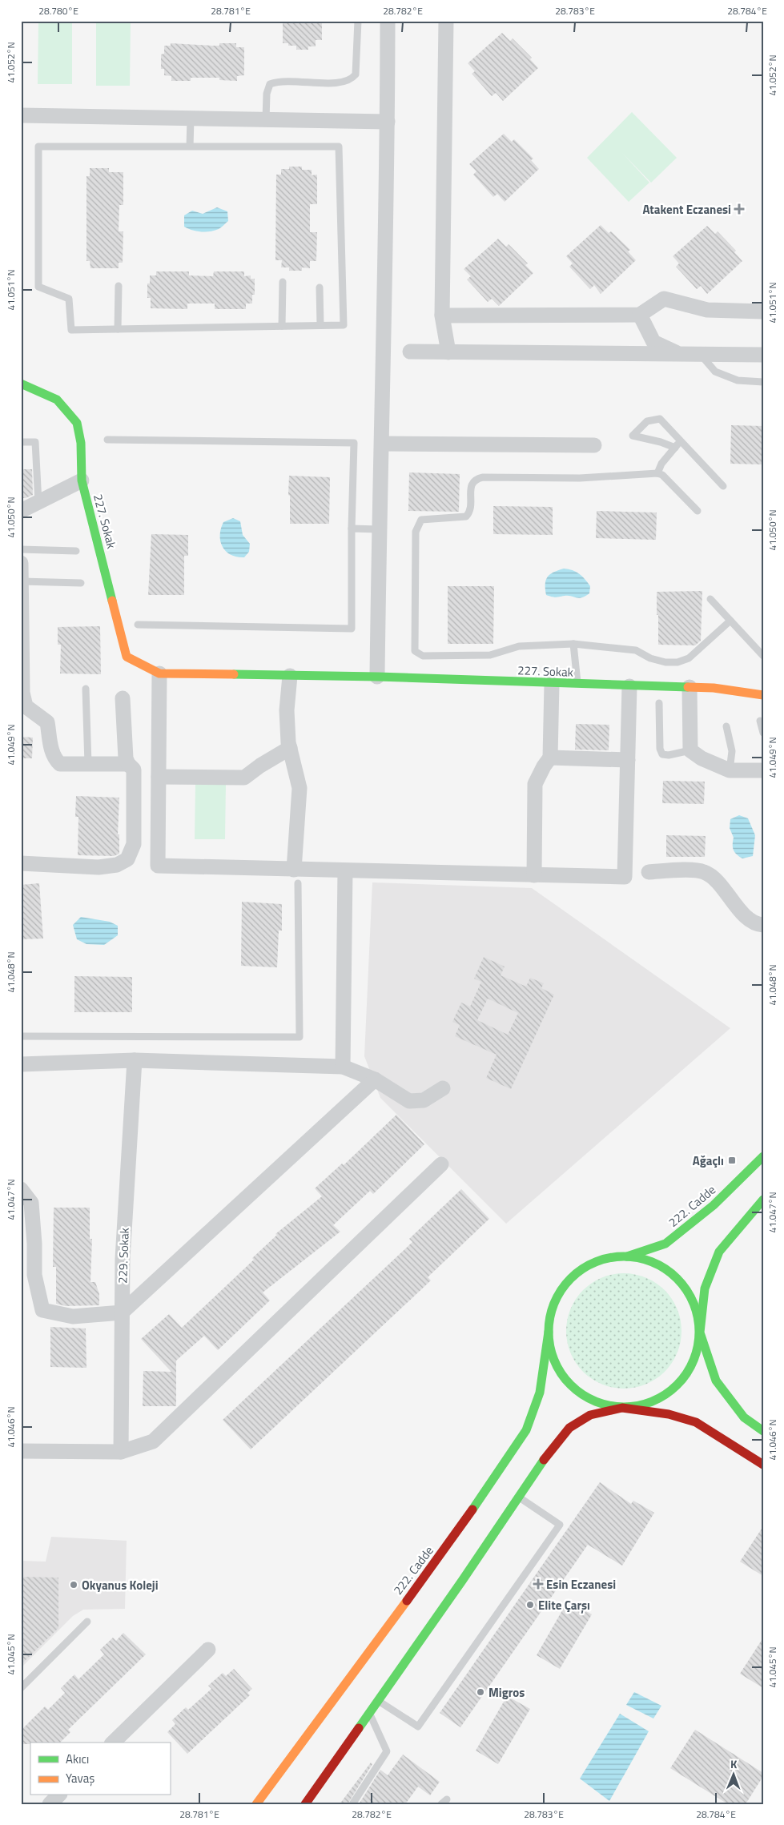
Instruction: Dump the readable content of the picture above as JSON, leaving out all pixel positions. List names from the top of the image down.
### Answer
{
  "streets": {
    "main road": ["227. Sokak", "222. Cadde"],
    "street": ["229. Sokak"]
  },
  "places": {
    "health": ["Atakent Eczanesi", "Esin Eczanesi"],
    "transit": ["Ağaçlı"],
    "other": ["Okyanus Koleji", "Elite Çarşı", "Migros"]
  },
  "legend": ["Akıcı", "Yavaş"],
  "north": "top",
  "coordinates": [
    "28.780°E",
    "28.781°E",
    "28.782°E",
    "28.783°E",
    "28.784°E",
    "41.052°N",
    "41.051°N",
    "41.050°N",
    "41.049°N",
    "41.048°N",
    "41.047°N",
    "41.046°N",
    "41.045°N"
  ]
}
